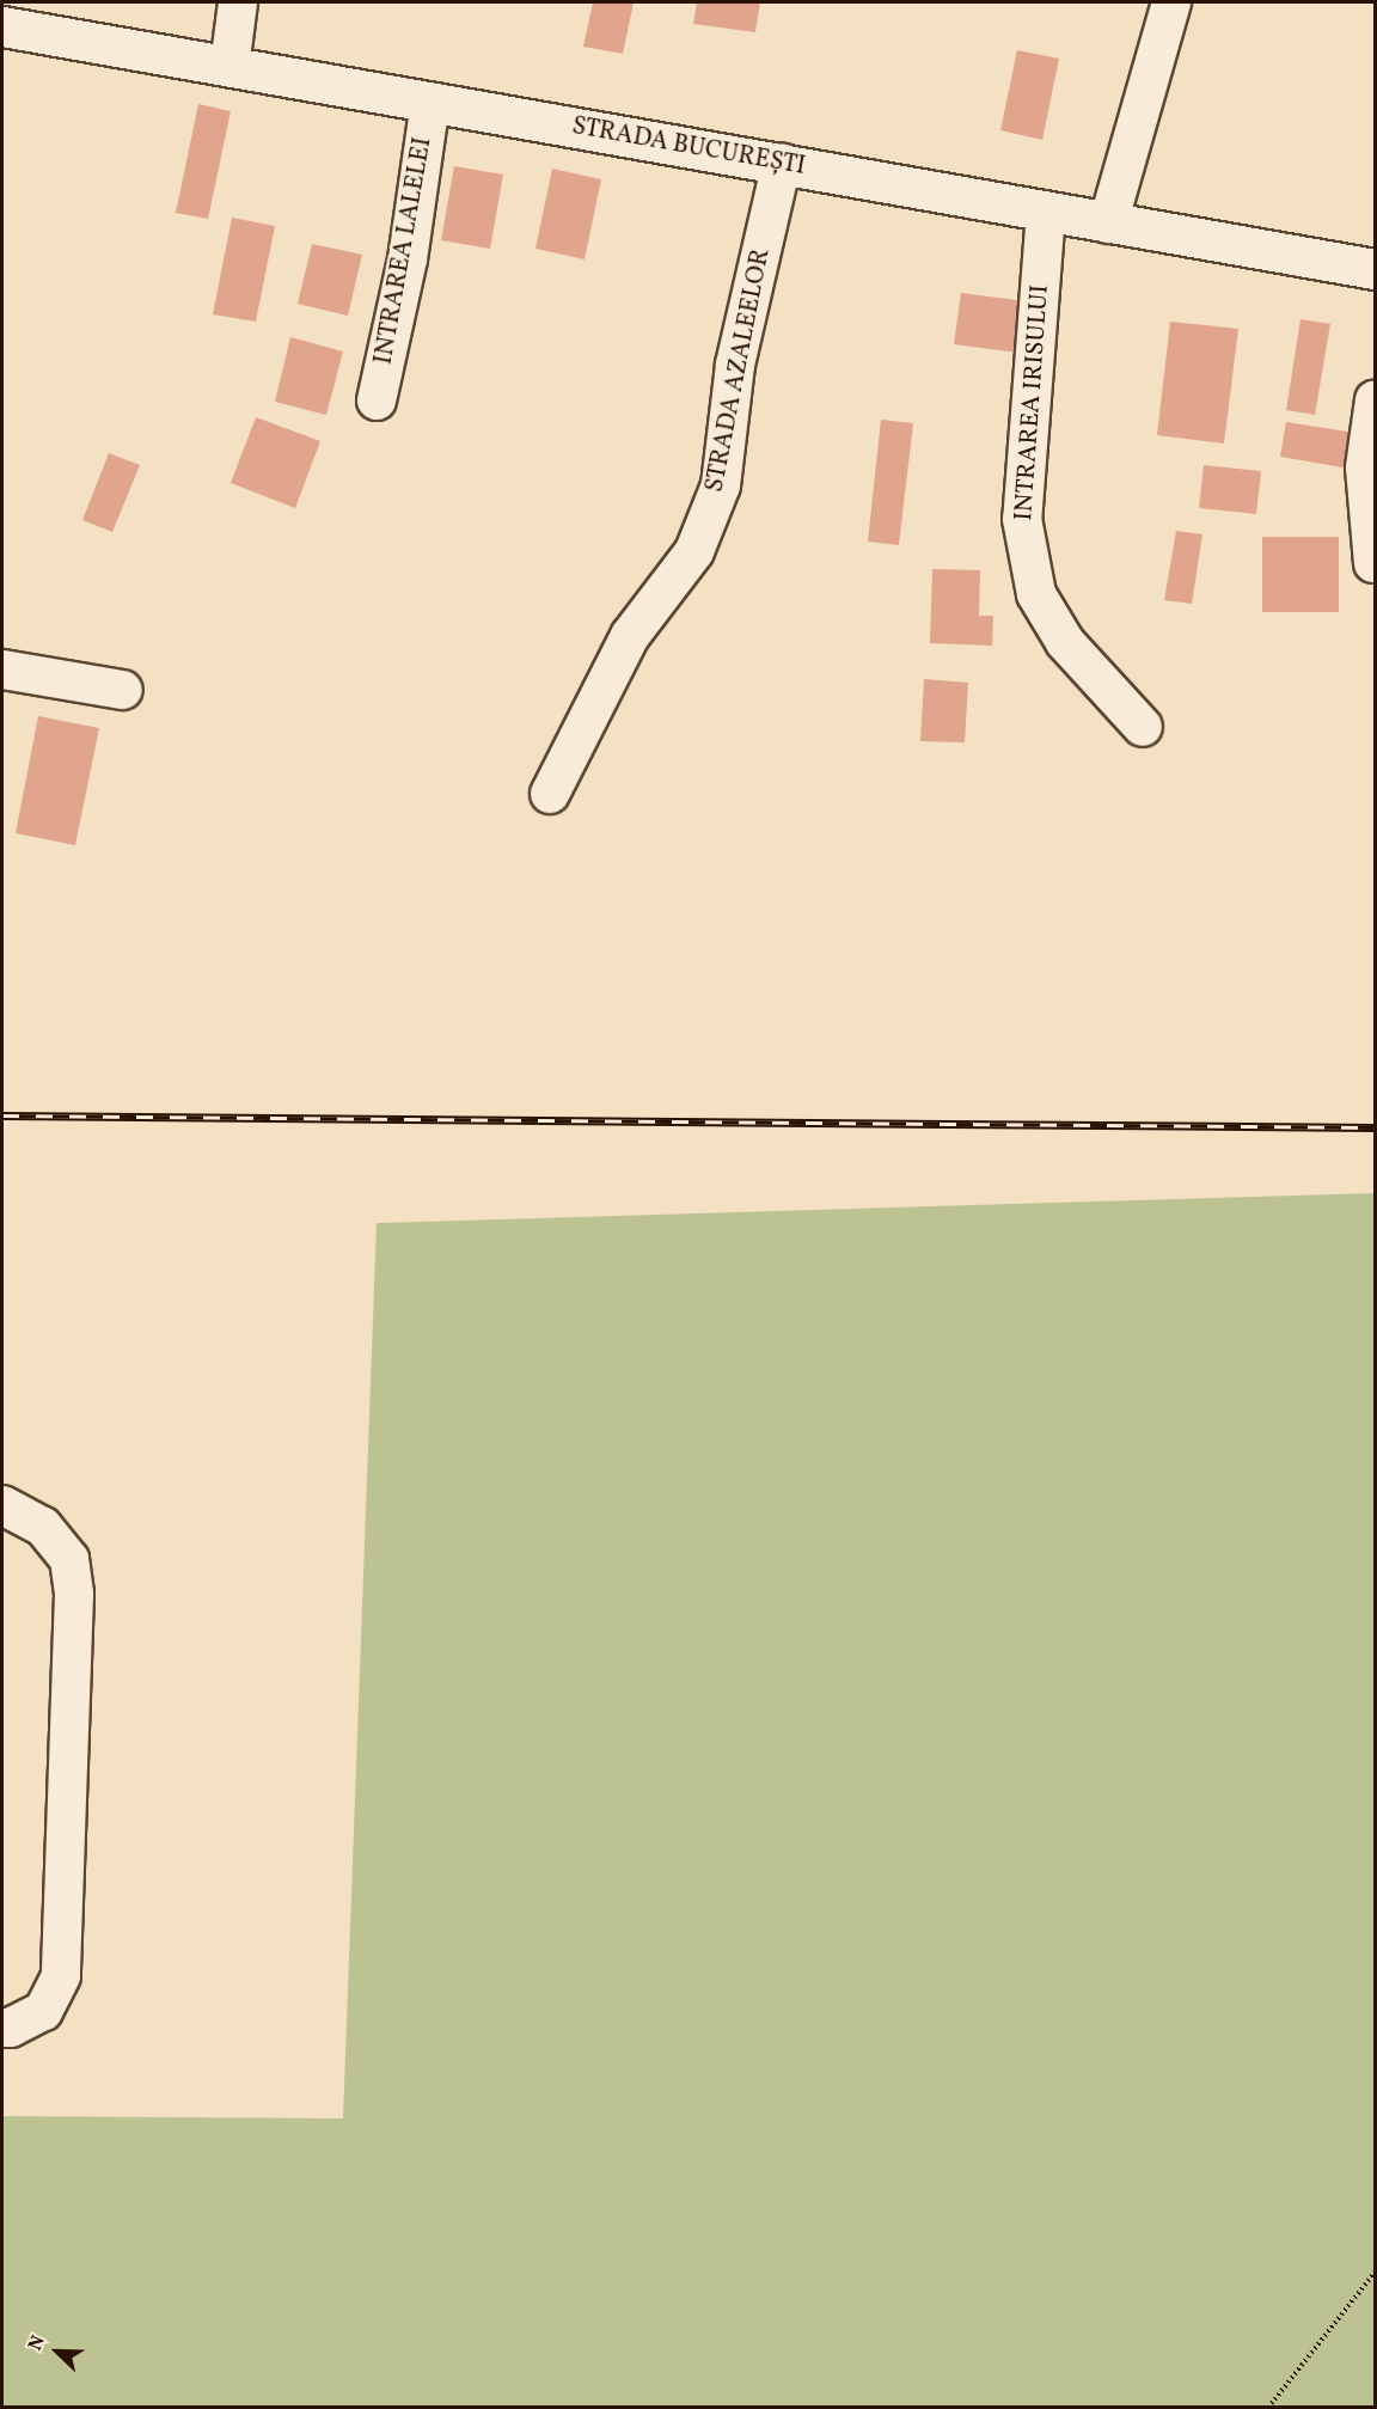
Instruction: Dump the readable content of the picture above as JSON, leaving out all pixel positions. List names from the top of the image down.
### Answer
{
  "streets": {
    "main road": ["STRADA BUCUREȘTI"],
    "street": ["INTRAREA LALELEI", "STRADA AZALEELOR", "INTRAREA IRISULUI"]
  },
  "crossings": [
    ["STRADA BUCUREȘTI", "INTRAREA LALELEI"],
    ["STRADA BUCUREȘTI", "STRADA AZALEELOR"],
    ["STRADA BUCUREȘTI", "INTRAREA IRISULUI"]
  ],
  "north": "top left"
}
